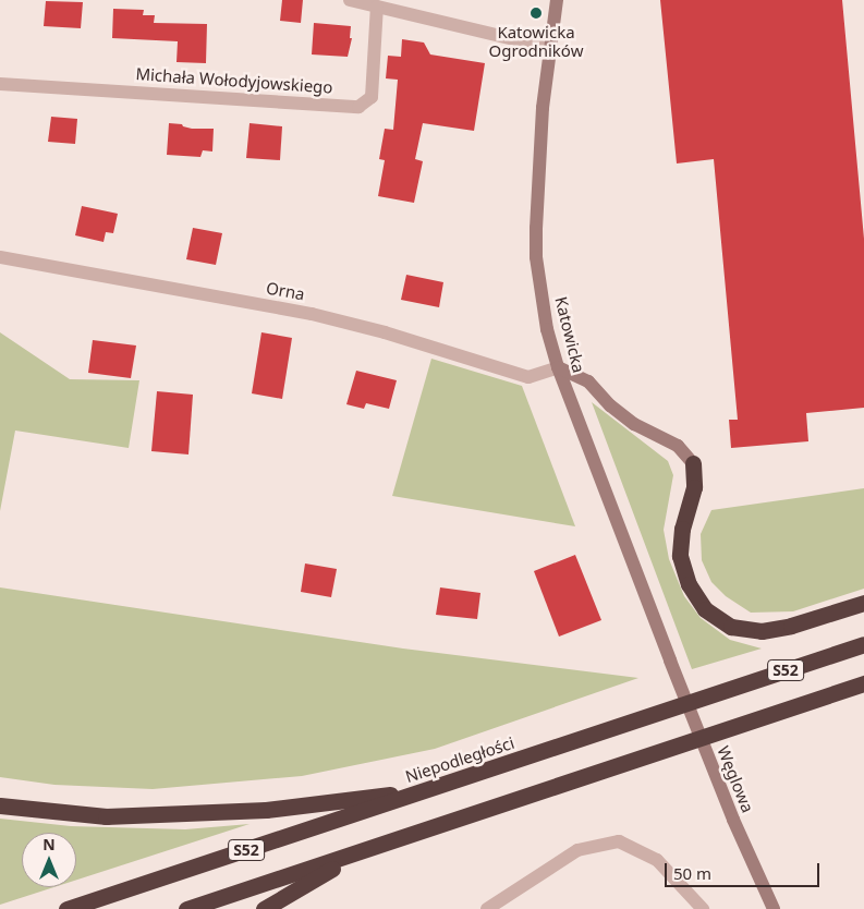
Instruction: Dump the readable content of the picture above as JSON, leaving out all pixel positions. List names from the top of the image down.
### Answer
{
  "streets": {
    "highway": ["S52", "Niepodległości"],
    "street": [
      "Michała Wołodyjowskiego",
      "Orna",
      "Katowicka",
      "Węglowa"
    ]
  },
  "crossings": [
    ["Orna", "Katowicka"],
    ["Katowicka", "Węglowa"]
  ],
  "places": ["Katowicka Ogrodników"],
  "scale_bar": "50 m",
  "north": "top"
}
